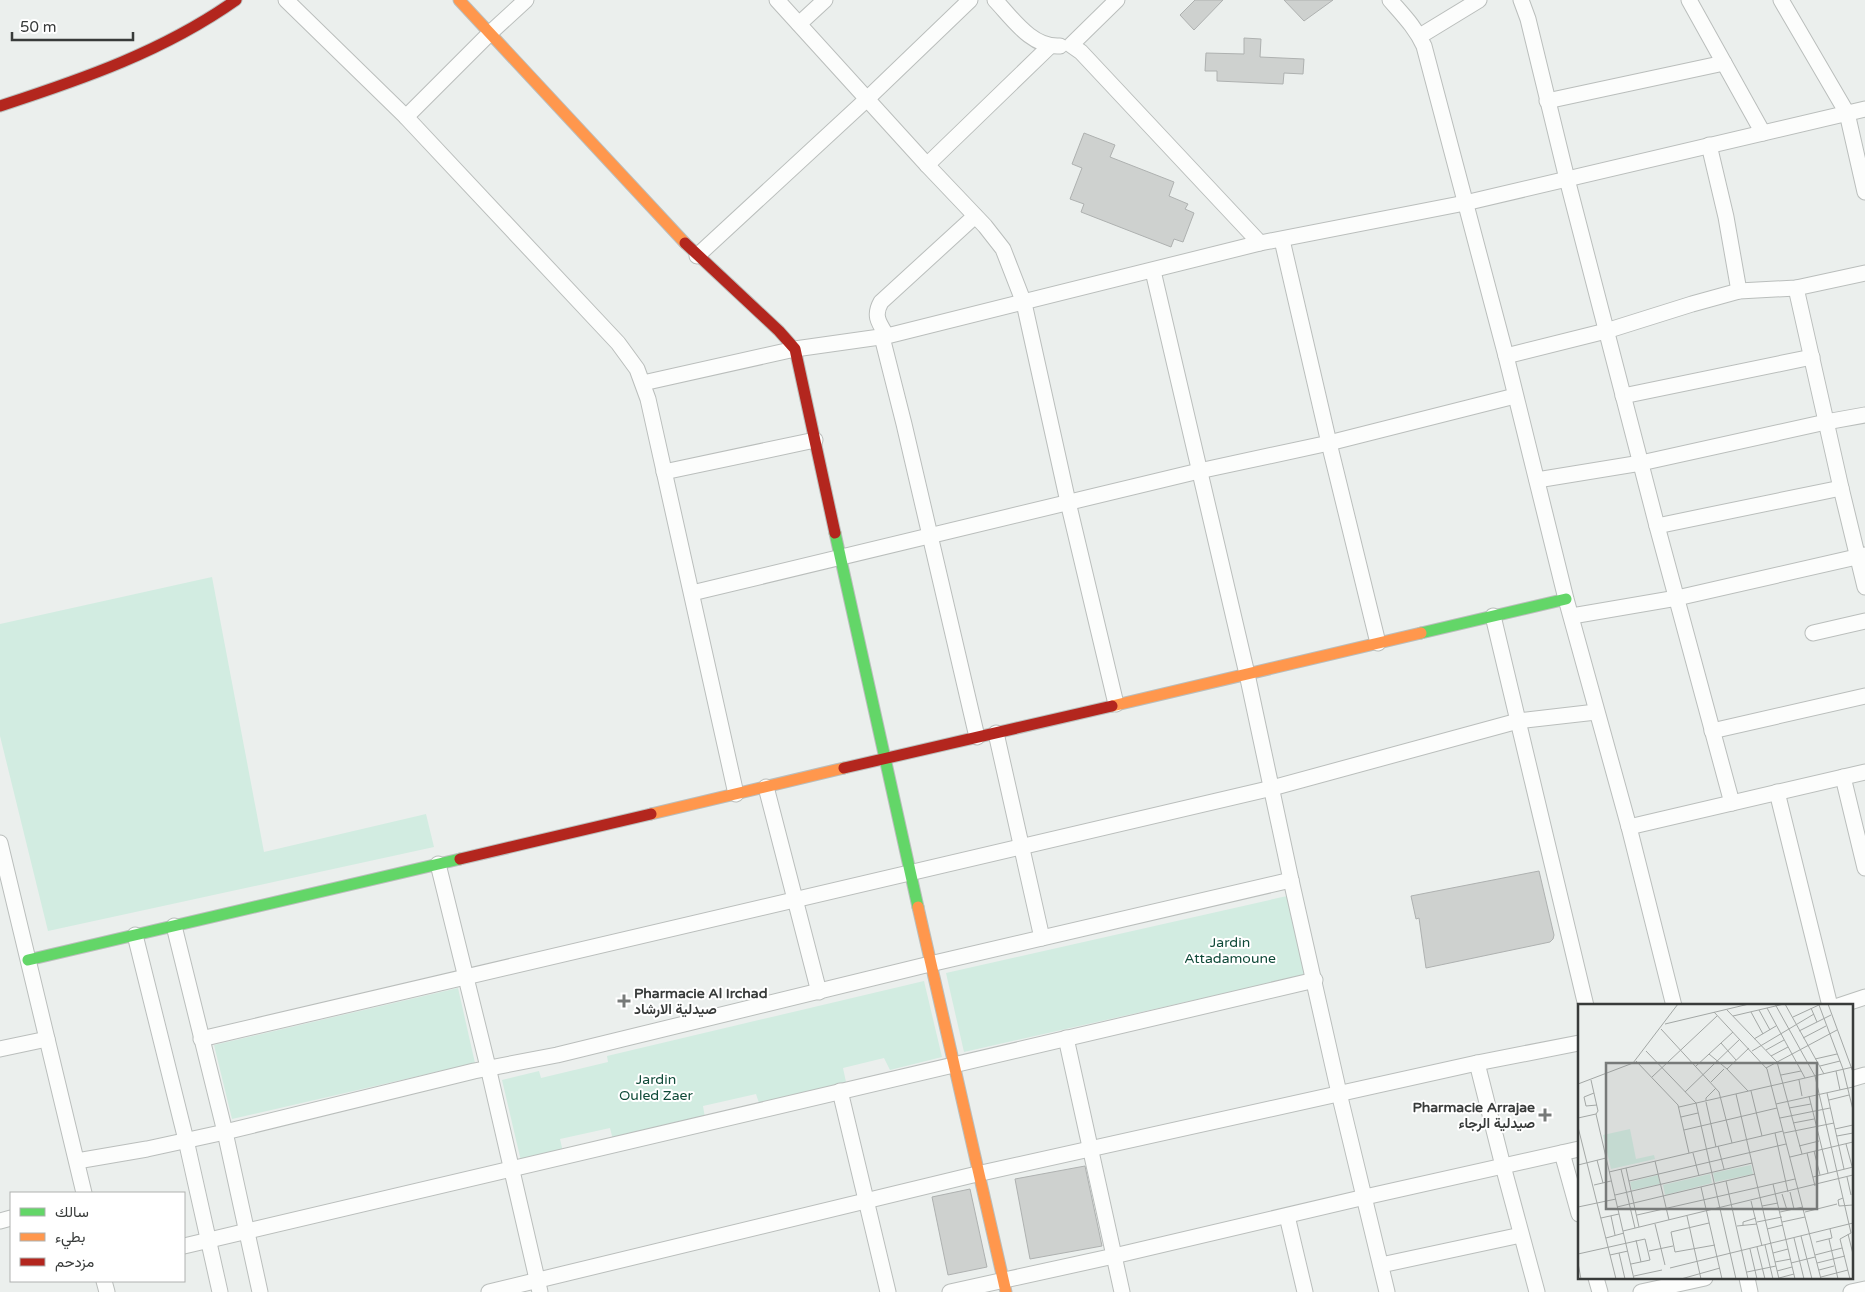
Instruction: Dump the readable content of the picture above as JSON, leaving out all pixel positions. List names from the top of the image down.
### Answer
{
  "parks": ["Jardin Attadamoune", "Jardin Ouled Zaer"],
  "places": {
    "health": ["Pharmacie Al Irchad صيدلية الارشاد", "Pharmacie Arrajae صيدلية الرجاء"]
  },
  "legend": ["سالك", "بطيء", "مزدحم"],
  "scale_bar": "50 m"
}
